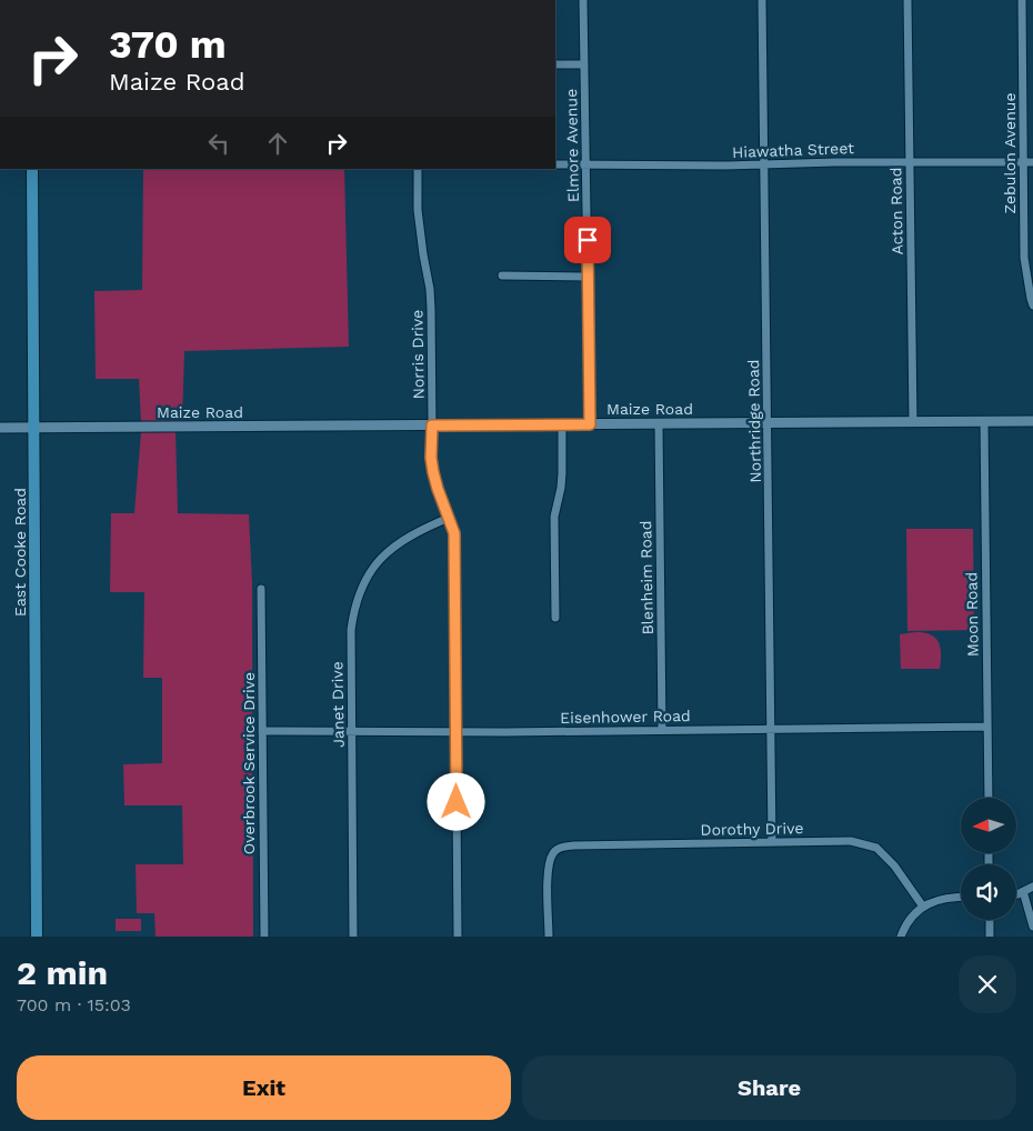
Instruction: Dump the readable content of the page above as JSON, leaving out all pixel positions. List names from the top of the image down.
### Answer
{
  "streets": {
    "main road": ["East Cooke Road"],
    "street": [
      "Elmore Avenue",
      "Hiawatha Street",
      "Zebulon Avenue",
      "Acton Road",
      "Norris Drive",
      "Maize Road",
      "Northridge Road",
      "Blenheim Road",
      "Moon Road",
      "Janet Drive",
      "Eisenhower Road",
      "Overbrook Service Drive",
      "Dorothy Drive"
    ]
  },
  "crossings": [
    ["Elmore Avenue", "Hiawatha Street"],
    ["Elmore Avenue", "Maize Road"],
    ["Hiawatha Street", "Zebulon Avenue"],
    ["Hiawatha Street", "Acton Road"],
    ["Hiawatha Street", "Northridge Road"],
    ["Acton Road", "Maize Road"],
    ["Norris Drive", "Maize Road"],
    ["Norris Drive", "Janet Drive"],
    ["Norris Drive", "Eisenhower Road"],
    ["Maize Road", "Northridge Road"],
    ["Maize Road", "East Cooke Road"],
    ["Maize Road", "Blenheim Road"],
    ["Maize Road", "Moon Road"],
    ["Northridge Road", "Eisenhower Road"],
    ["Northridge Road", "Dorothy Drive"],
    ["Blenheim Road", "Eisenhower Road"],
    ["Moon Road", "Eisenhower Road"],
    ["Janet Drive", "Eisenhower Road"],
    ["Eisenhower Road", "Overbrook Service Drive"]
  ],
  "north": "left",
  "page": {
    "turn": ["370 m", "Maize Road"],
    "heading": ["2 min", "700 m · 15:03"],
    "buttons": ["Exit", "Share"]
  }
}
